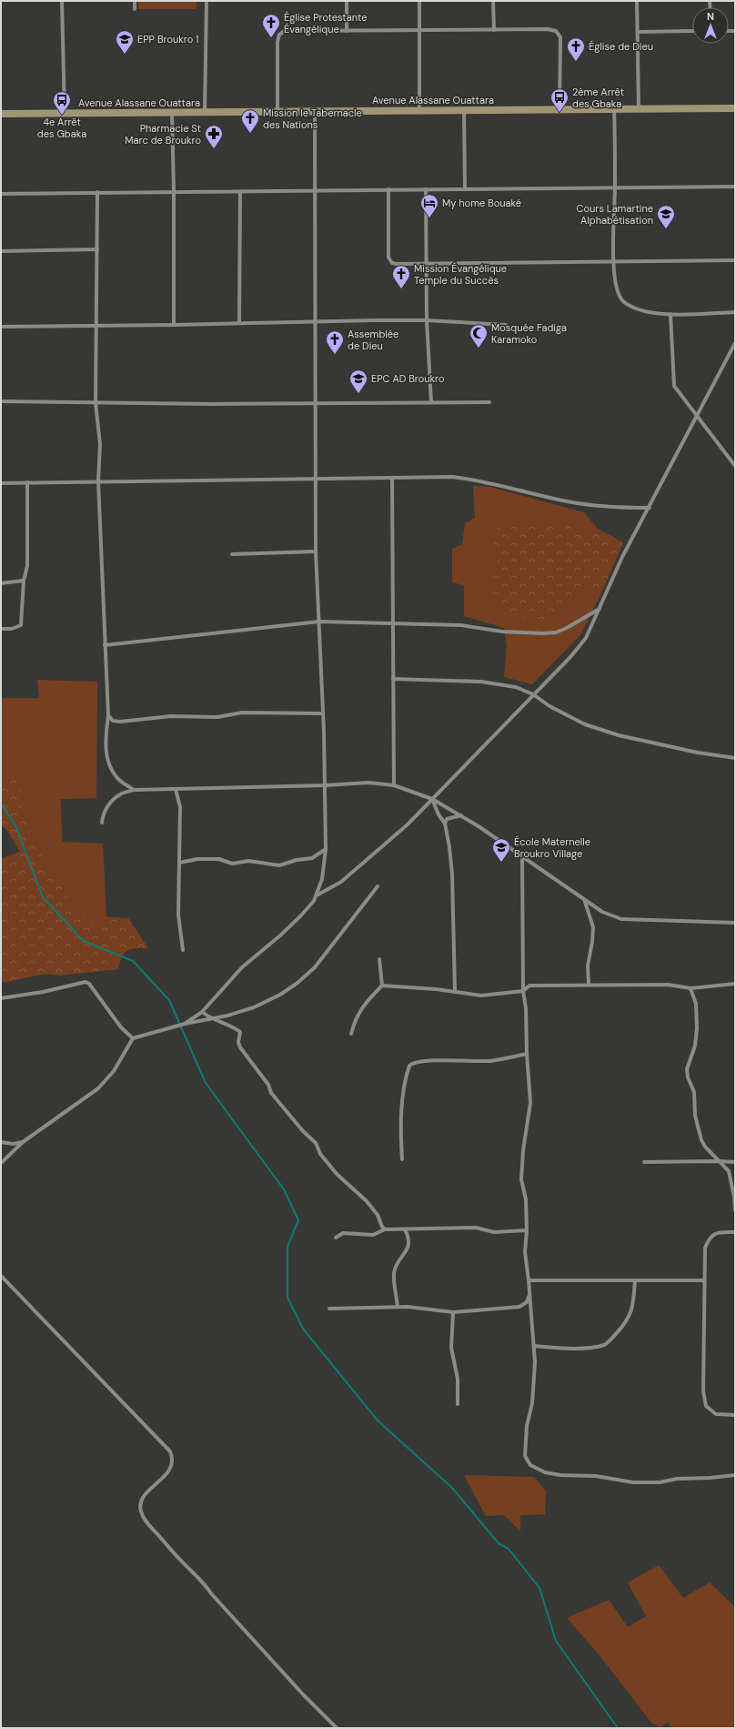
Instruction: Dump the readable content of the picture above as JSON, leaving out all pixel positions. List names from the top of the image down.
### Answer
{
  "streets": {
    "street": ["Avenue Alassane Ouattara"]
  },
  "places": {
    "church": [
      "Église Protestante Évangélique",
      "Église de Dieu",
      "Mission le Tabernacle des Nations",
      "Mission Évangélique Temple du Succès",
      "Assemblée de Dieu"
    ],
    "school or university": [
      "EPP Broukro 1",
      "Cours Lamartine Alphabétisation",
      "EPC AD Broukro",
      "École Maternelle Broukro Village"
    ],
    "bus stop": ["2ème Arrêt des Gbaka", "4e Arrêt des Gbaka"],
    "pharmacy": ["Pharmacie St Marc de Broukro"],
    "hotel": ["My home Bouaké"],
    "mosque": ["Mosquée Fadiga Karamoko"]
  },
  "north": "top"
}
